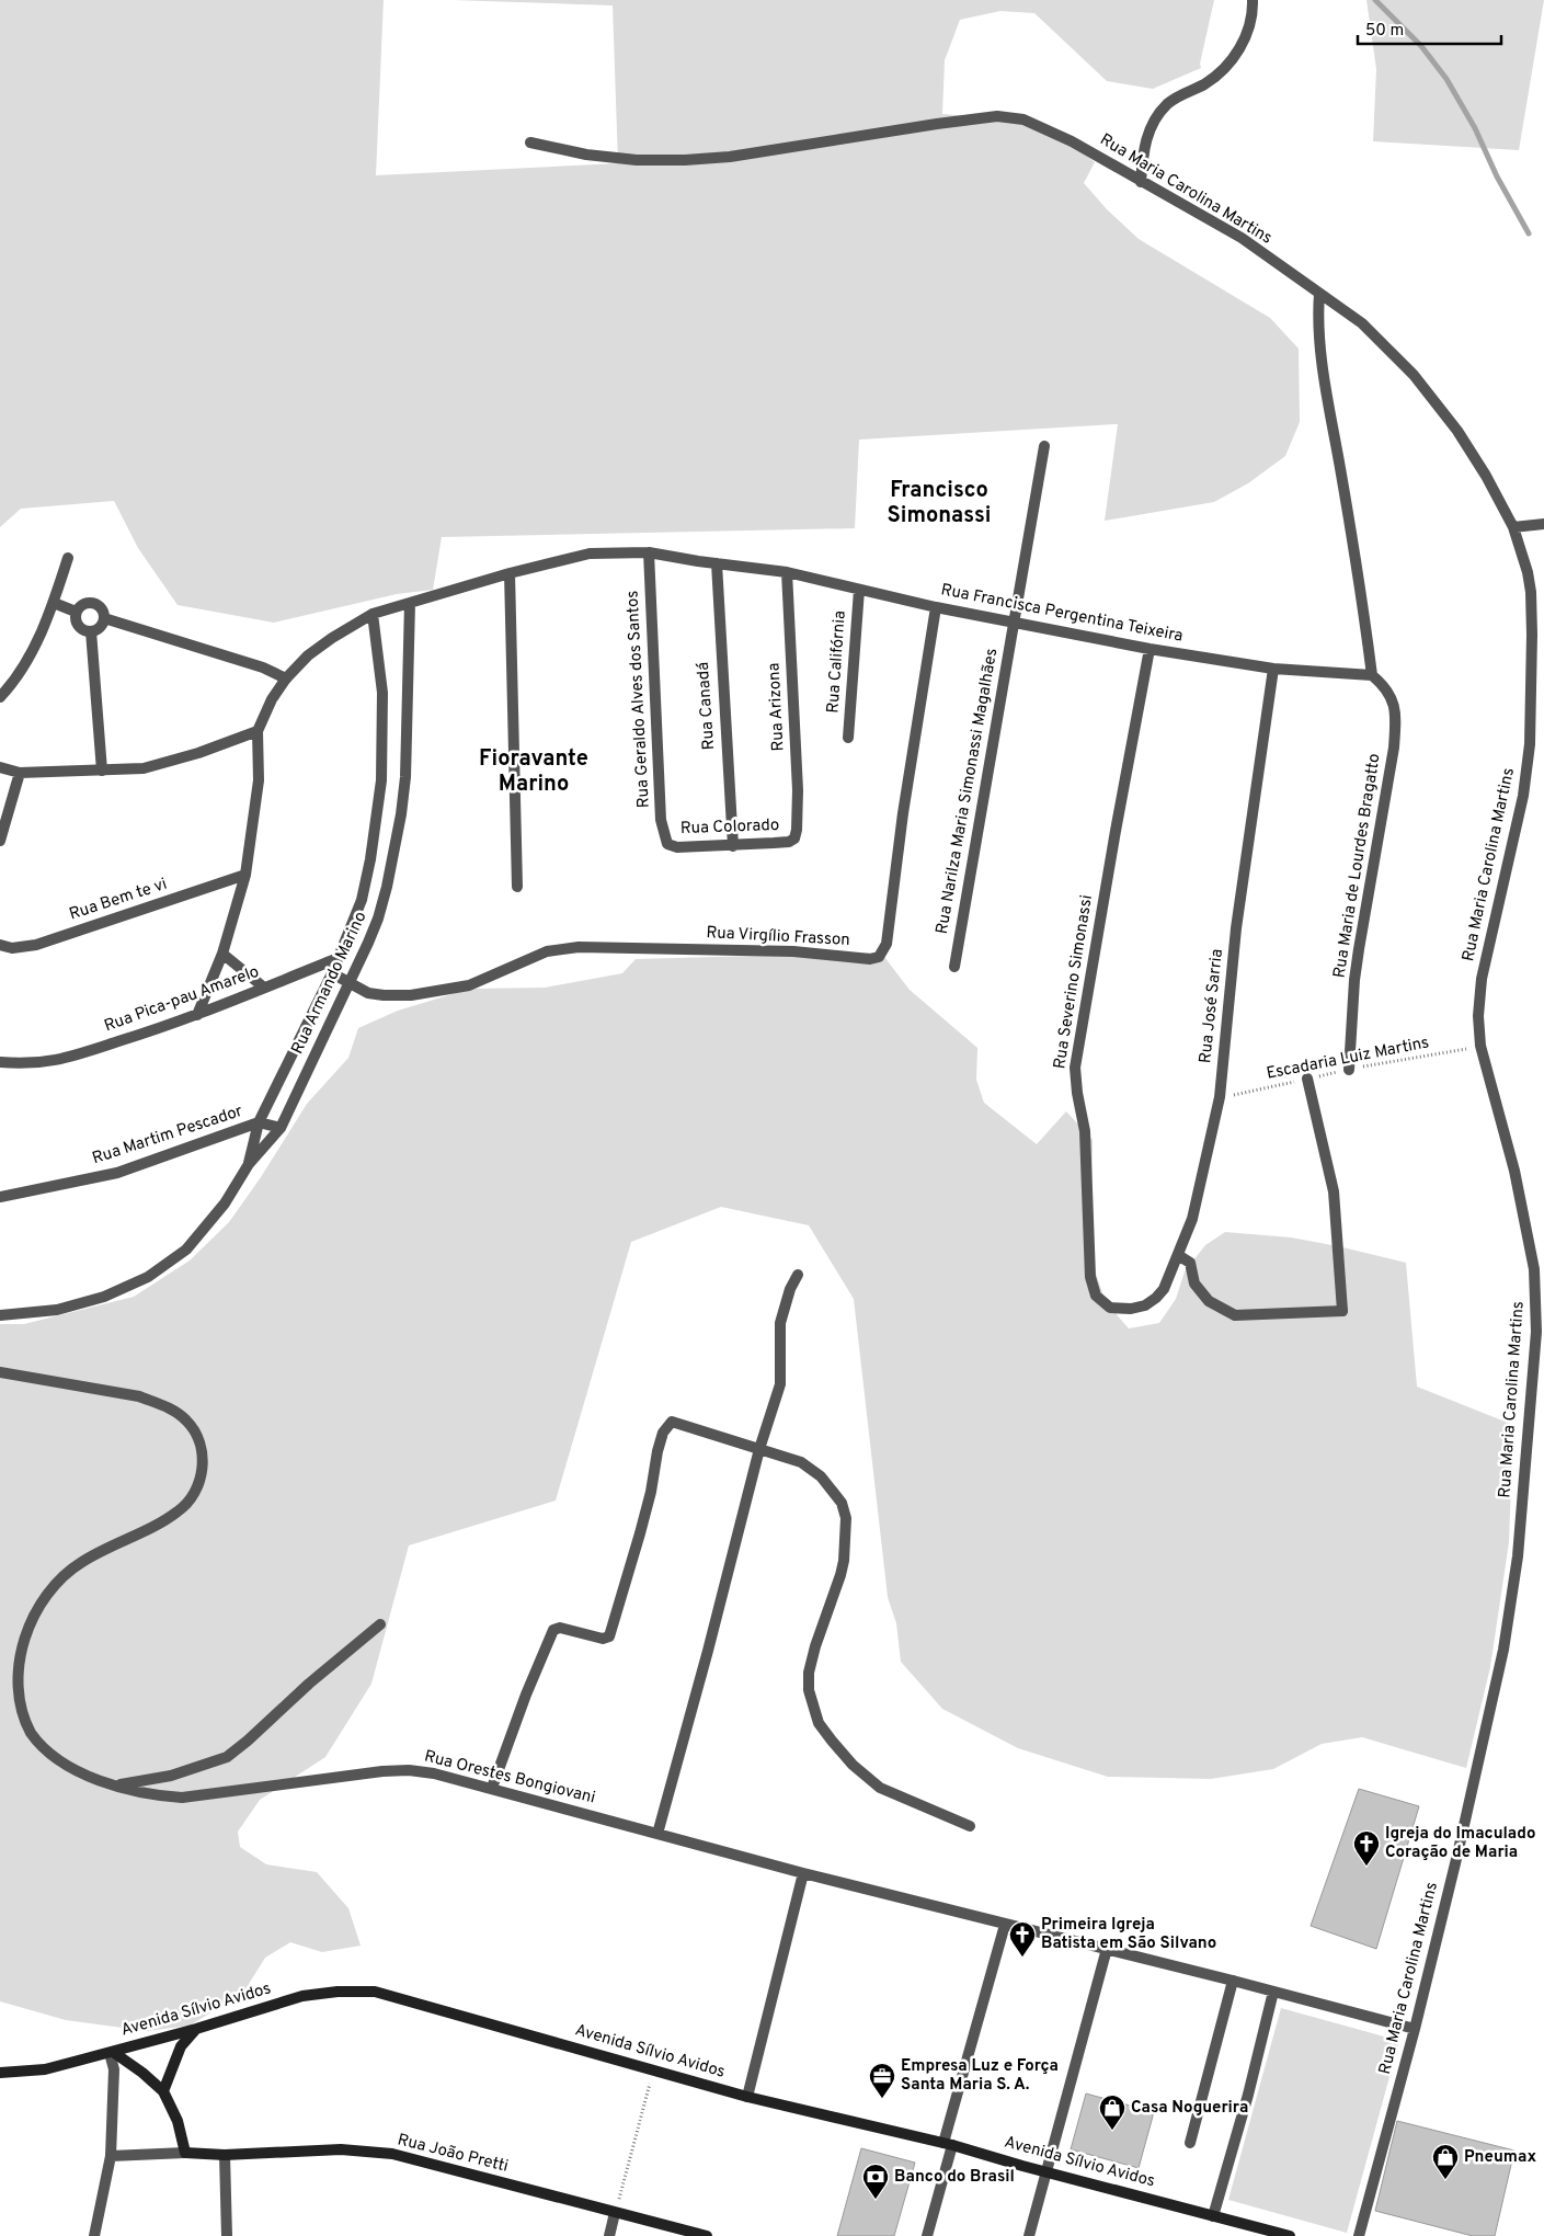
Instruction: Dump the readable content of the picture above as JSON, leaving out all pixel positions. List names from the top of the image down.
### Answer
{
  "streets": {
    "main road": ["Avenida Sílvio Avidos", "Rua João Pretti"],
    "street": [
      "Rua Maria Carolina Martins",
      "Rua Francisca Pergentina Teixeira",
      "Rua Califórnia",
      "Rua Geraldo Alves dos Santos",
      "Rua Canadá",
      "Rua Arizona",
      "Rua Narilza Maria Simonassi Magalhães",
      "Rua Colorado",
      "Rua Maria de Lourdes Bragatto",
      "Rua Bem te vi",
      "Rua Virgílio Frasson",
      "Rua Severino Simonassi",
      "Rua Armando Marino",
      "Rua Pica-pau Amarelo",
      "Rua José Sarria",
      "Rua Martim Pescador",
      "Rua Orestes Bongiovani"
    ],
    "path": ["Escadaria Luiz Martins"]
  },
  "crossings": [
    ["Rua Maria Carolina Martins", "Escadaria Luiz Martins"],
    ["Rua Maria Carolina Martins", "Rua Orestes Bongiovani"],
    ["Rua Francisca Pergentina Teixeira", "Rua Califórnia"],
    ["Rua Francisca Pergentina Teixeira", "Rua Geraldo Alves dos Santos"],
    ["Rua Francisca Pergentina Teixeira", "Rua Canadá"],
    ["Rua Francisca Pergentina Teixeira", "Rua Arizona"],
    ["Rua Francisca Pergentina Teixeira", "Rua Narilza Maria Simonassi Magalhães"],
    ["Rua Francisca Pergentina Teixeira", "Rua Maria de Lourdes Bragatto"],
    ["Rua Francisca Pergentina Teixeira", "Rua Virgílio Frasson"],
    ["Rua Francisca Pergentina Teixeira", "Rua Severino Simonassi"],
    ["Rua Francisca Pergentina Teixeira", "Rua Armando Marino"],
    ["Rua Francisca Pergentina Teixeira", "Rua José Sarria"],
    ["Rua Geraldo Alves dos Santos", "Rua Colorado"],
    ["Rua Canadá", "Rua Colorado"],
    ["Rua Arizona", "Rua Colorado"],
    ["Rua Maria de Lourdes Bragatto", "Escadaria Luiz Martins"],
    ["Rua Virgílio Frasson", "Rua Armando Marino"],
    ["Rua Severino Simonassi", "Rua José Sarria"],
    ["Rua Armando Marino", "Rua Pica-pau Amarelo"],
    ["Rua Armando Marino", "Rua Martim Pescador"],
    ["Rua José Sarria", "Escadaria Luiz Martins"]
  ],
  "districts": ["Francisco Simonassi", "Fioravante Marino"],
  "places": {
    "church": ["Igreja do Imaculado Coração de Maria", "Primeira Igreja Batista em São Silvano"],
    "office": ["Empresa Luz e Força Santa Maria S. A."],
    "shop": ["Casa Noguerira", "Pneumax"],
    "bank": ["Banco do Brasil"]
  },
  "scale_bar": "50 m"
}
